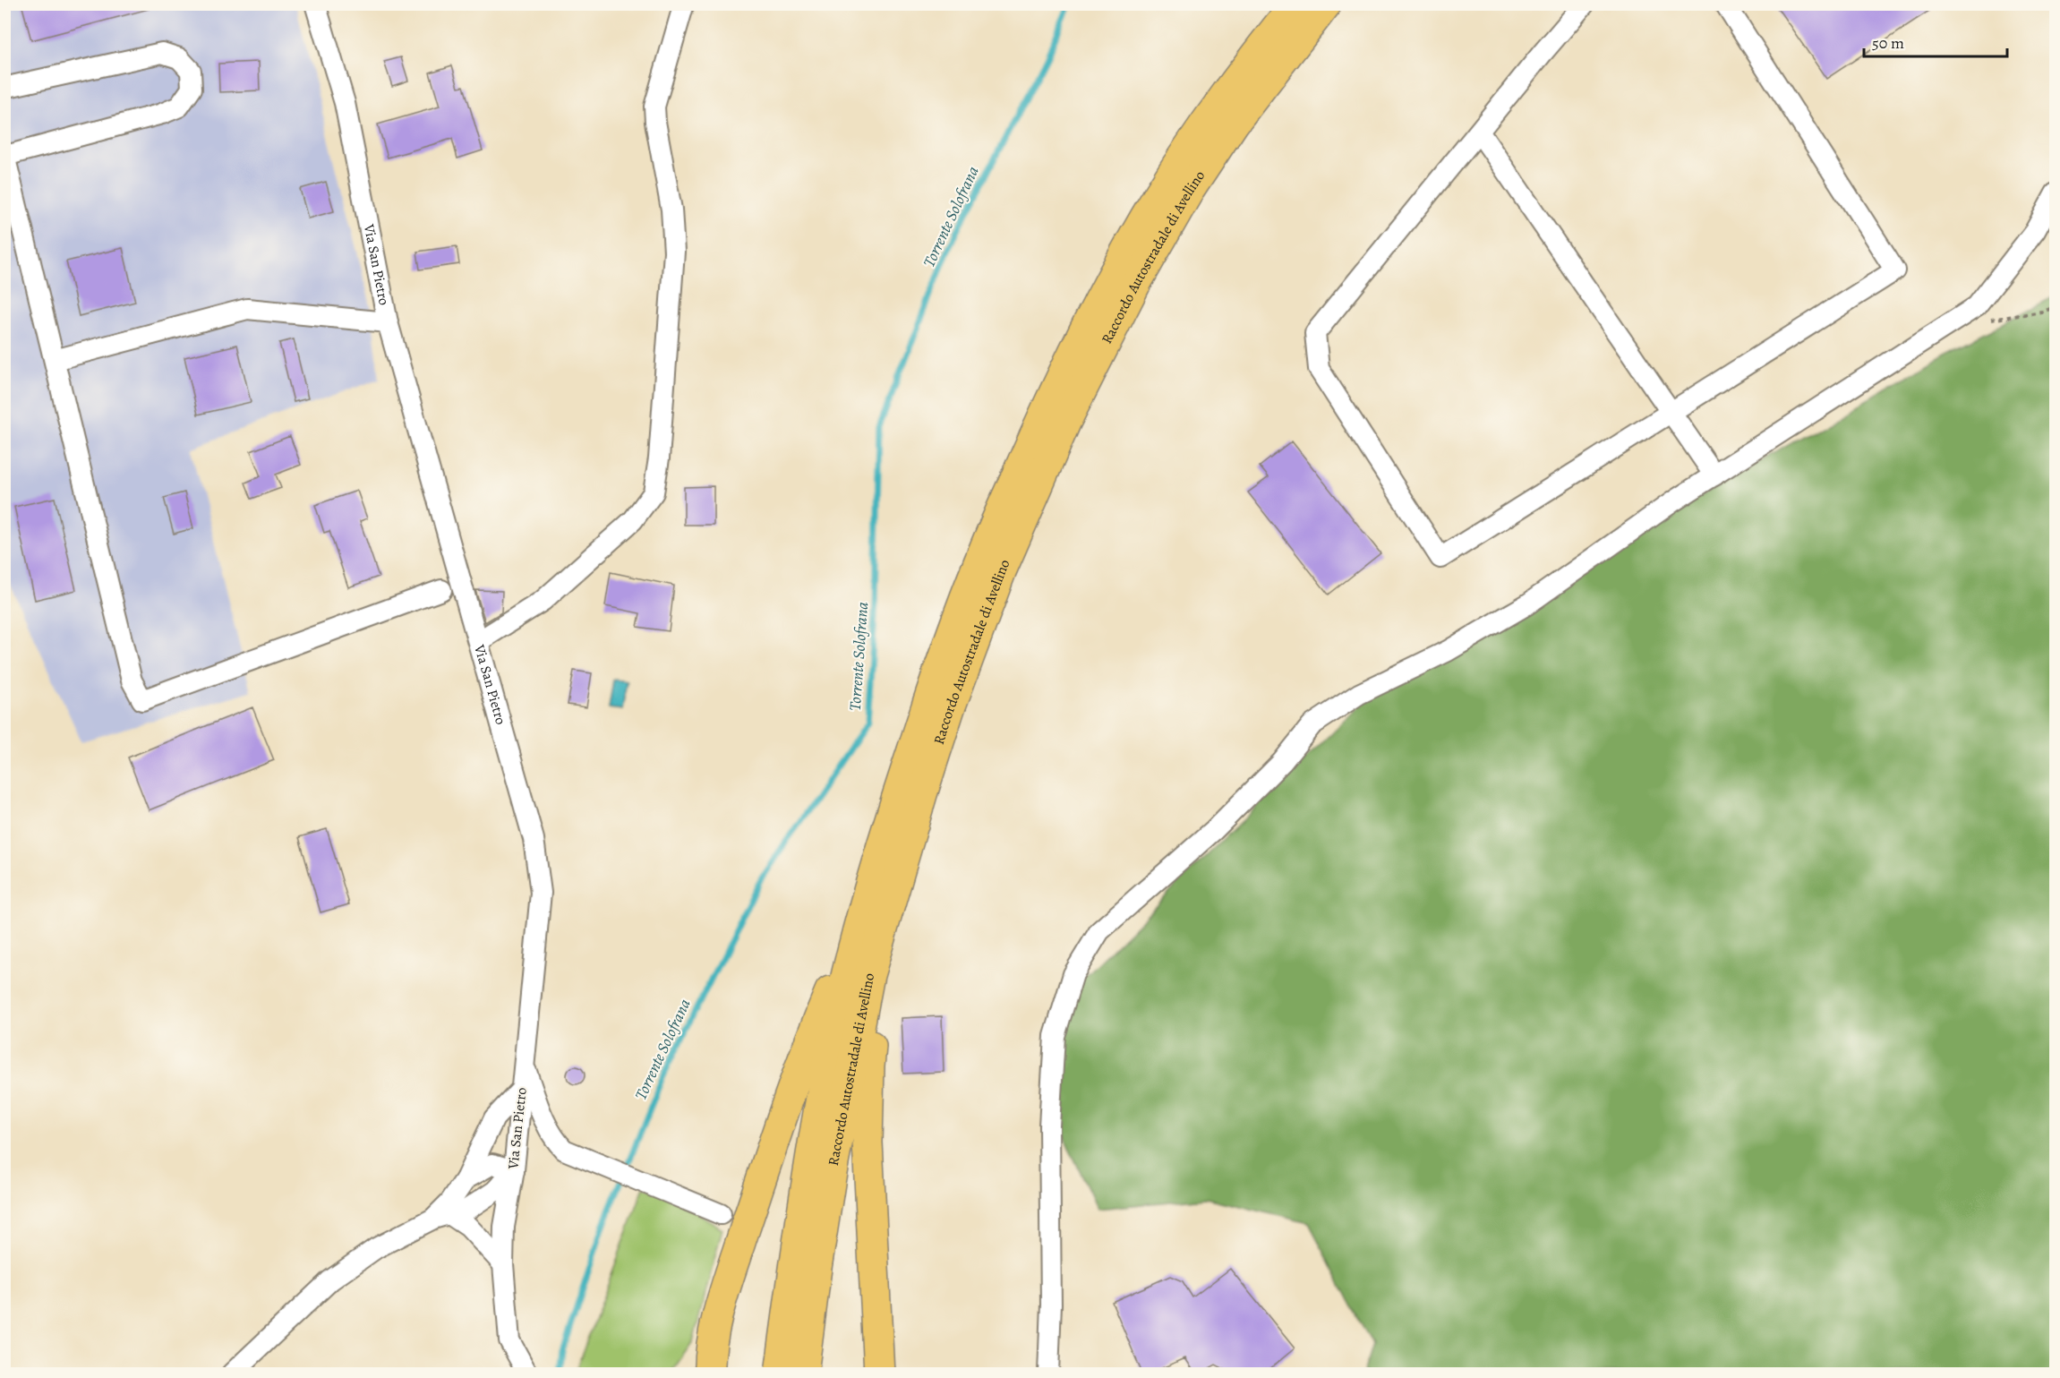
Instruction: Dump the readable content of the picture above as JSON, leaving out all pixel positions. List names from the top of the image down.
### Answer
{
  "streets": {
    "highway": ["Raccordo Autostradale di Avellino"],
    "street": ["Via San Pietro"]
  },
  "water": ["Torrente Solofrana"],
  "scale_bar": "50 m"
}
